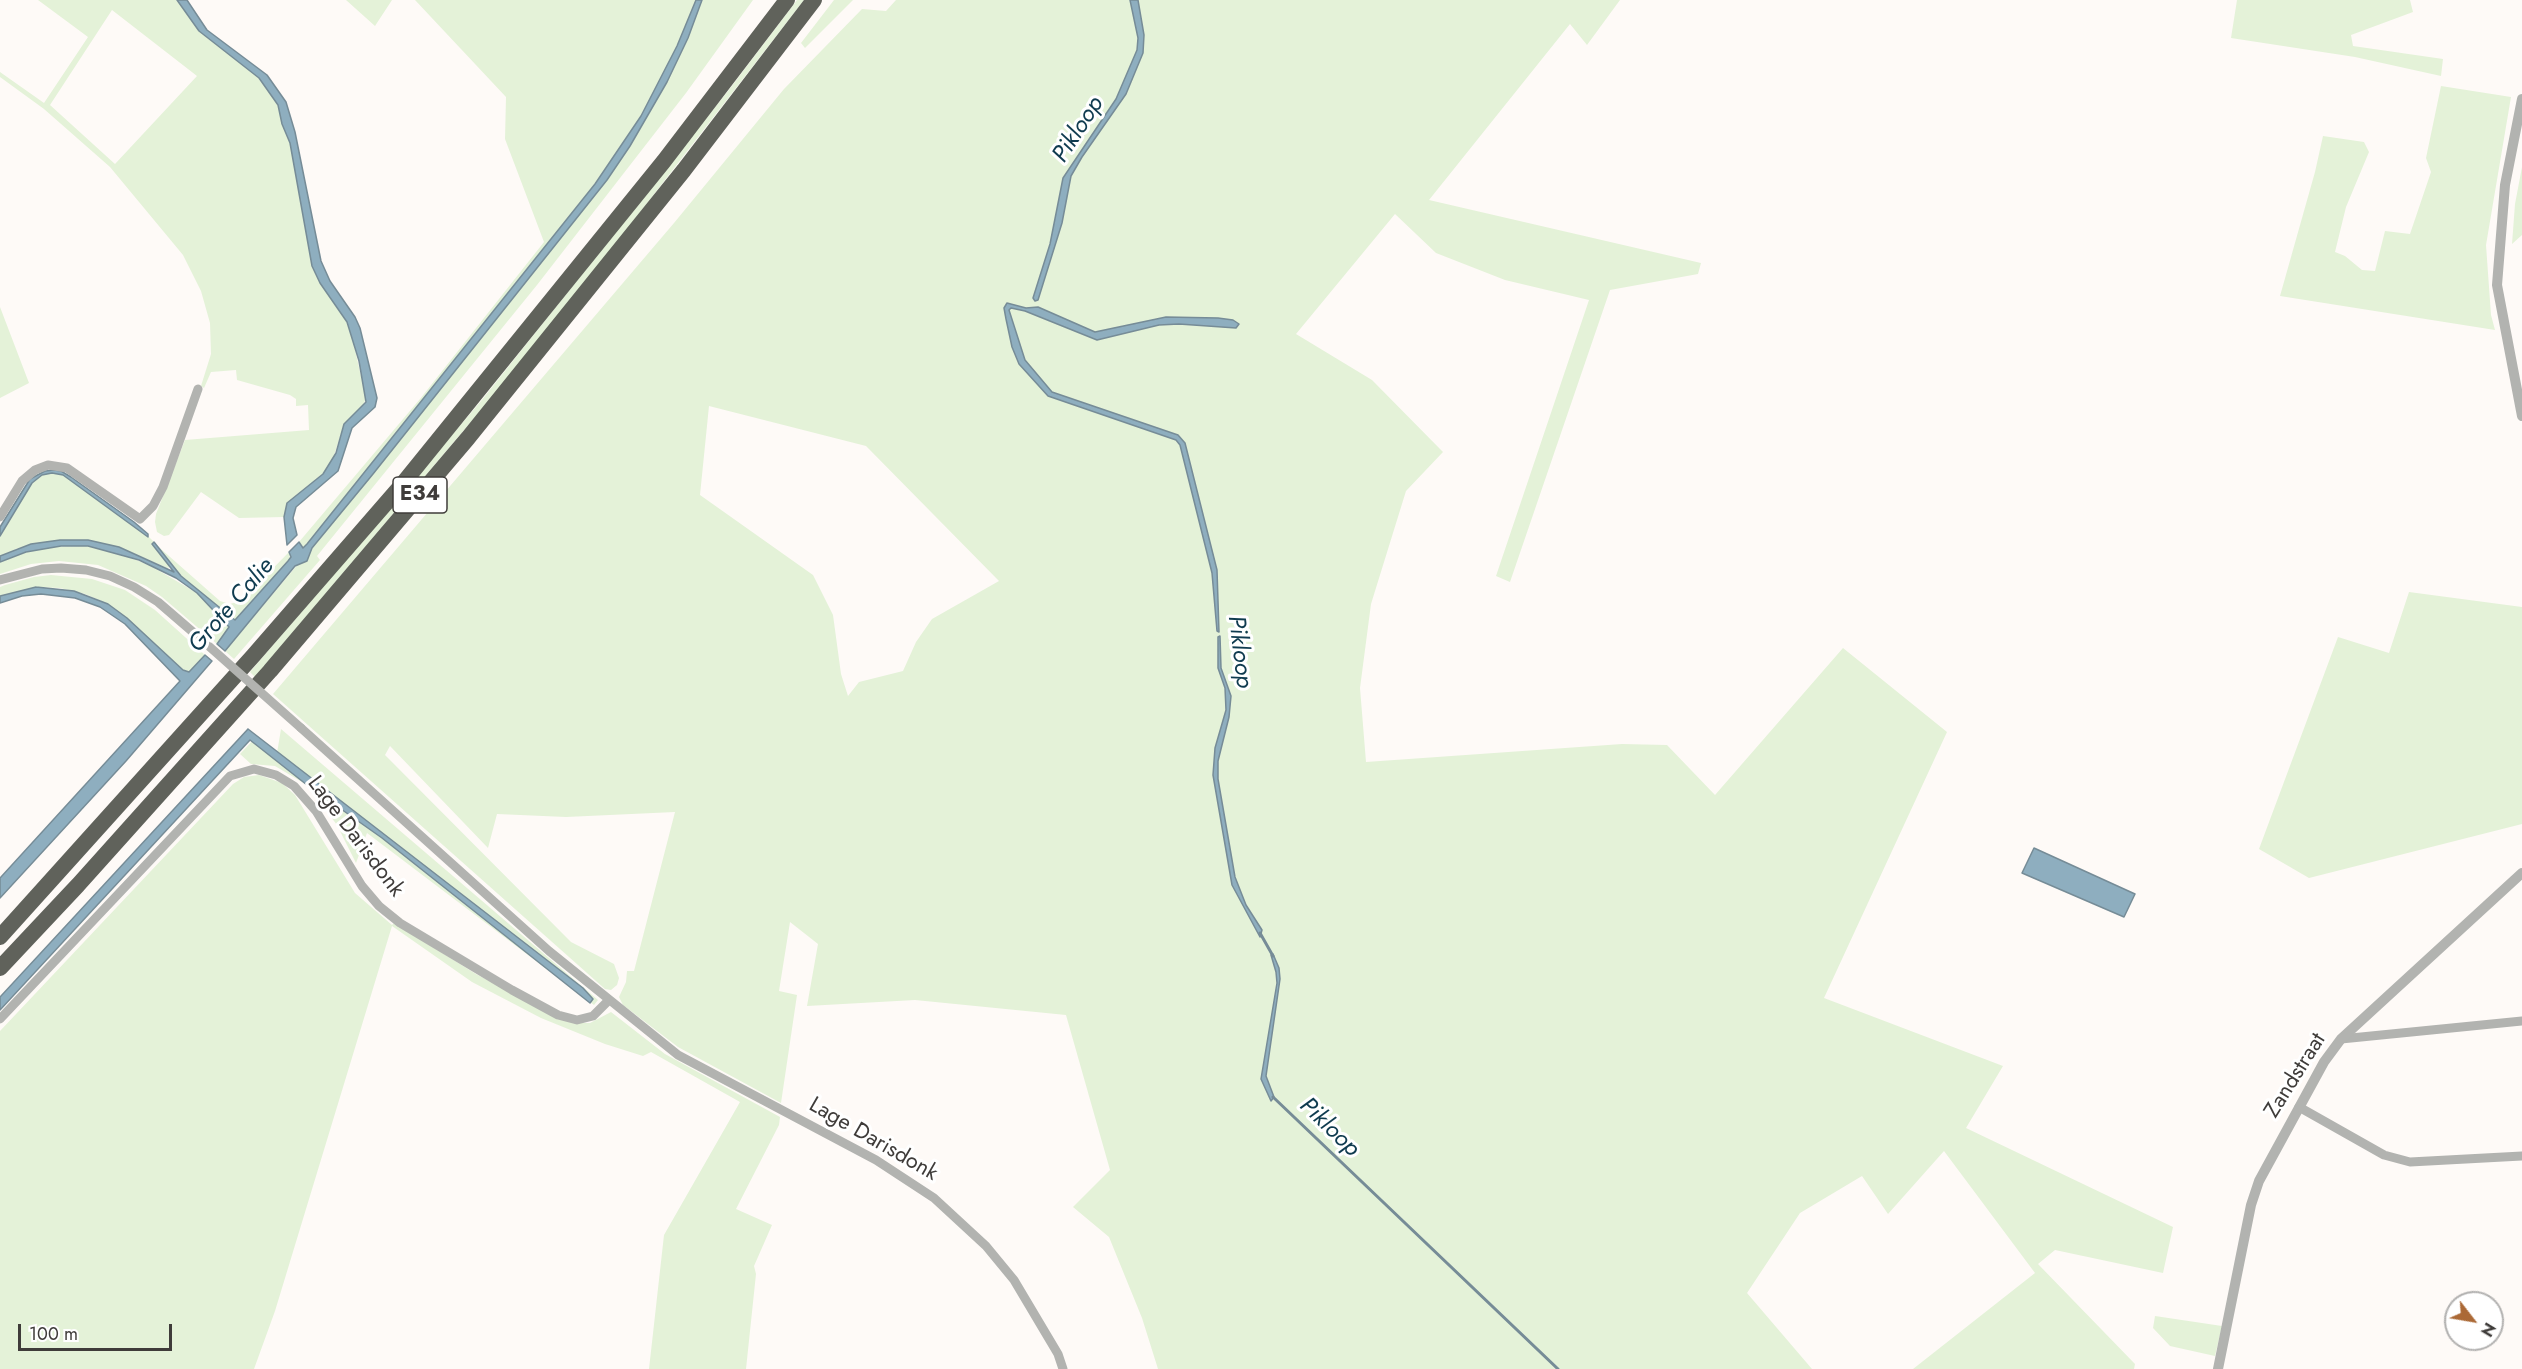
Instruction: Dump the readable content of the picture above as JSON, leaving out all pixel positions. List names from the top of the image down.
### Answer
{
  "streets": {
    "highway": ["E34"],
    "street": ["Lage Darisdonk", "Zandstraat"]
  },
  "water": ["Pikloop", "Grote Calie"],
  "scale_bar": "100 m",
  "north": "bottom right"
}
